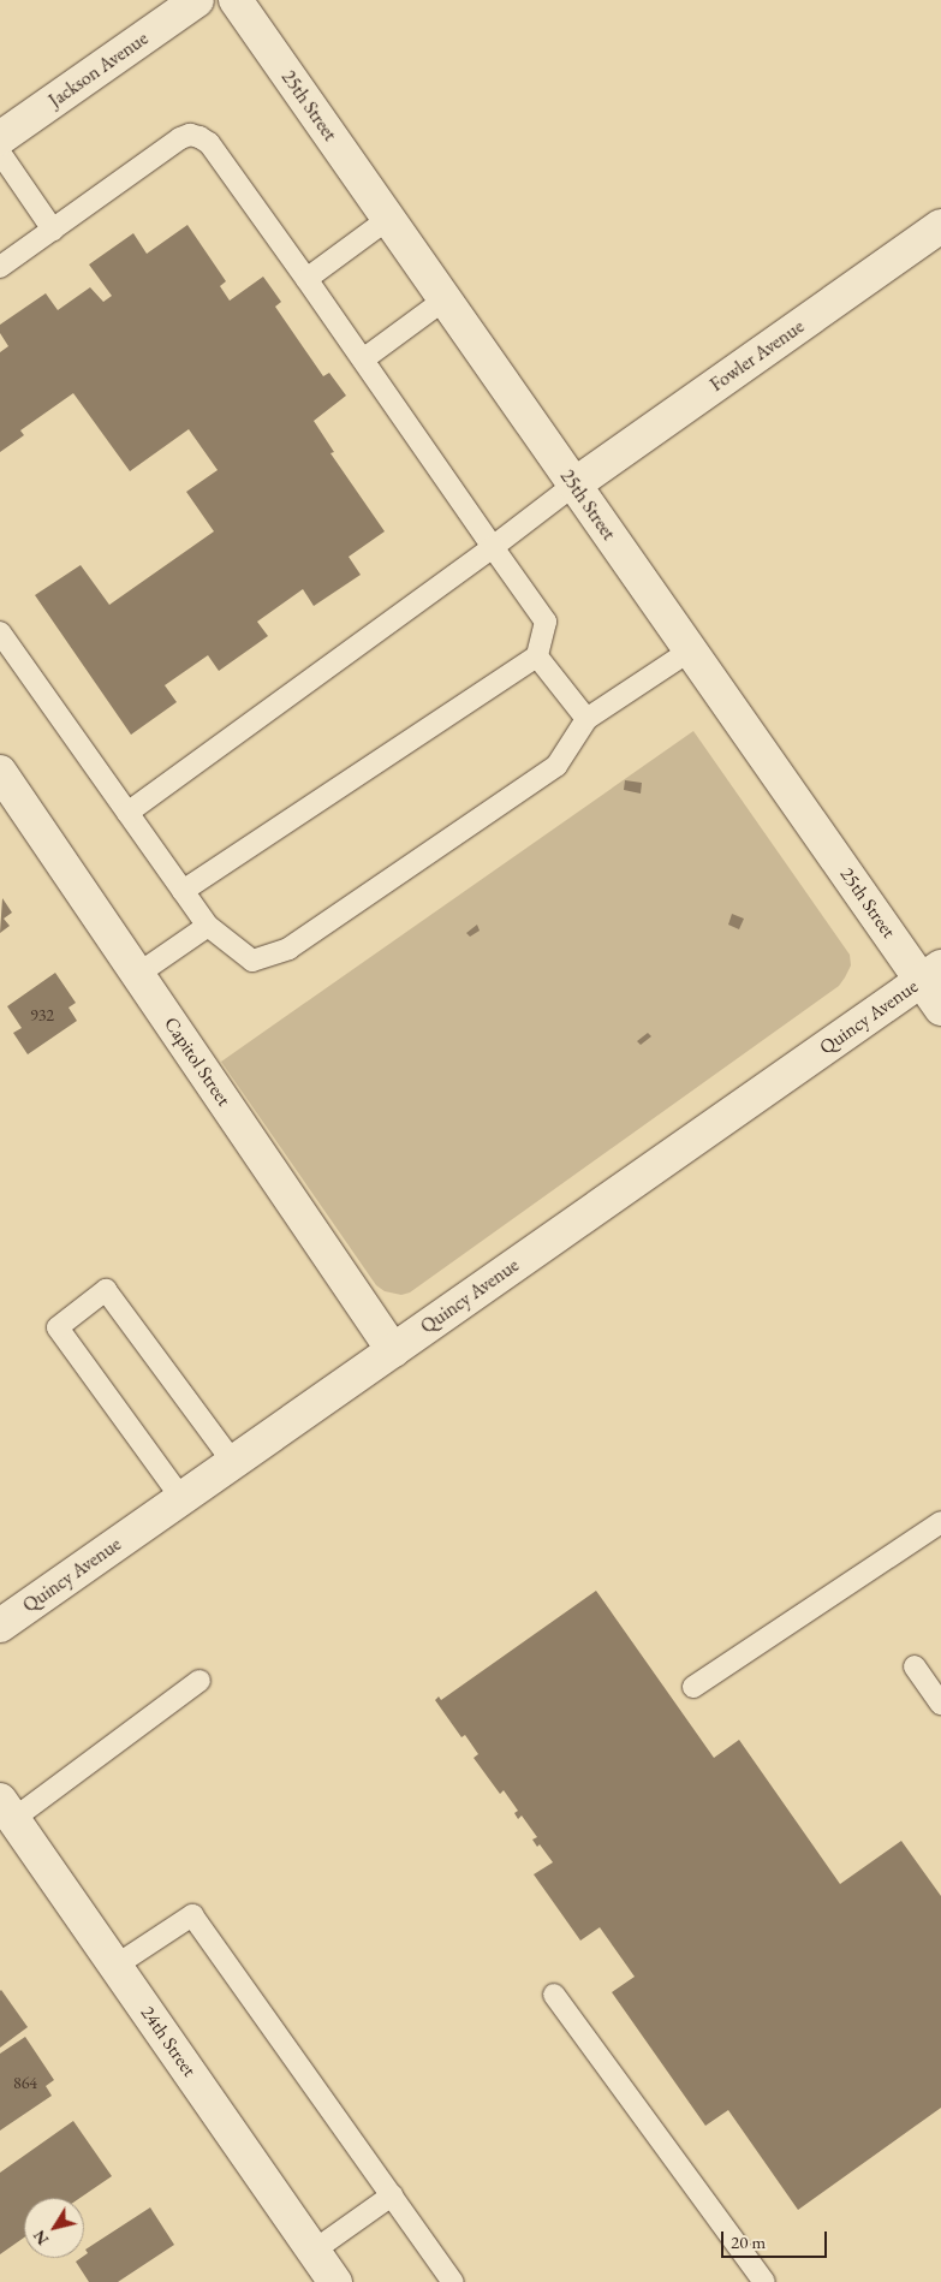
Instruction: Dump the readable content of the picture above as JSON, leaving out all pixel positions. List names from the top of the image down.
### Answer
{
  "streets": {
    "street": [
      "Jackson Avenue",
      "25th Street",
      "Fowler Avenue",
      "Quincy Avenue",
      "Capitol Street",
      "24th Street"
    ]
  },
  "crossings": [
    ["25th Street", "Fowler Avenue"],
    ["25th Street", "Quincy Avenue"],
    ["Quincy Avenue", "Capitol Street"]
  ],
  "house_numbers": ["932", "864"],
  "scale_bar": "20 m",
  "north": "bottom left"
}
